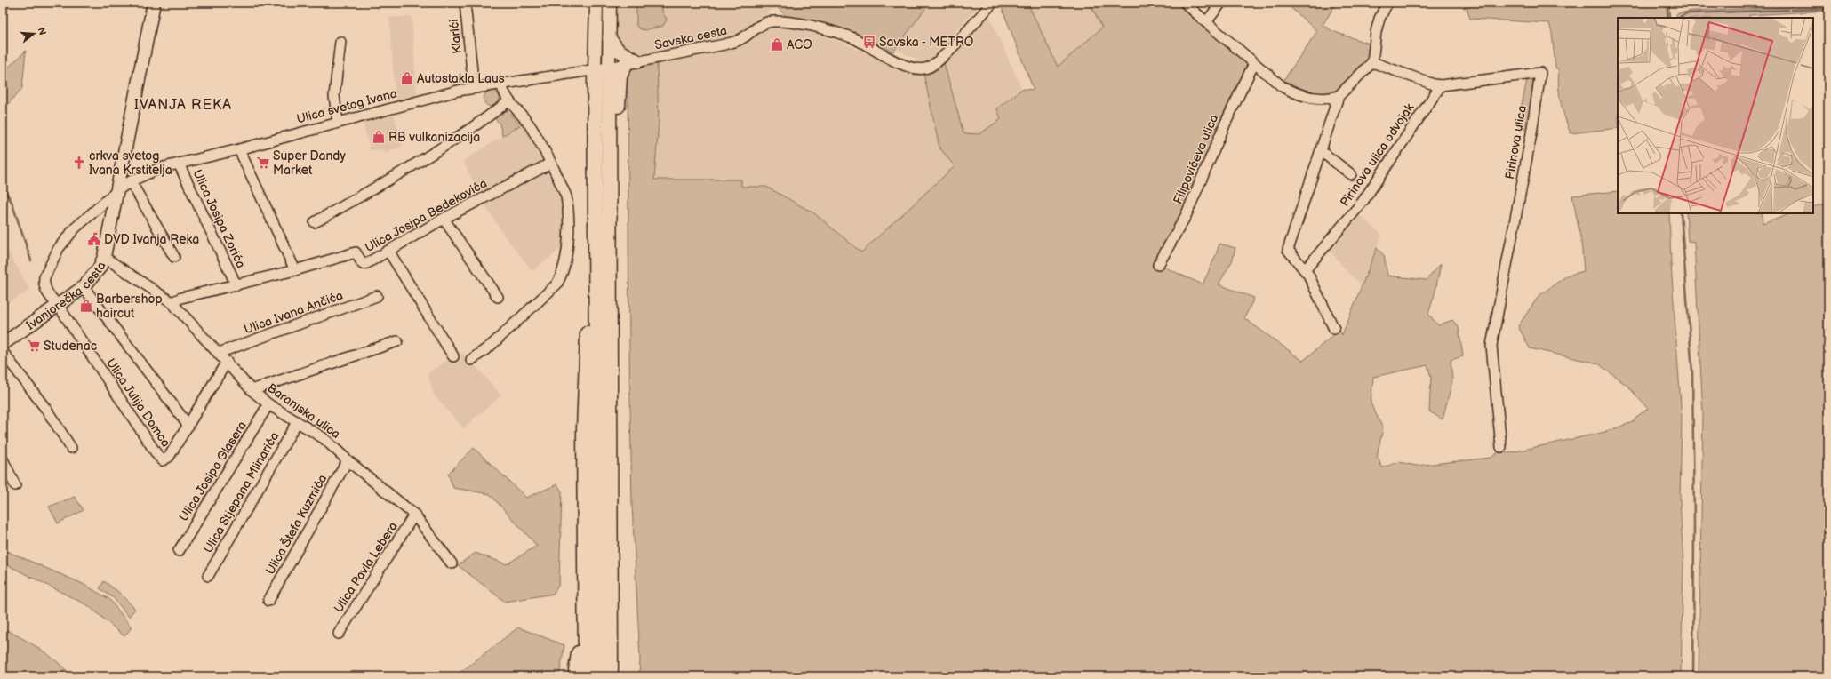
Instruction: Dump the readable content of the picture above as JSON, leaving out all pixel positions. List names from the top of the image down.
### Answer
{
  "streets": {
    "main road": ["Ivanjorečka cesta"],
    "street": [
      "Klarići",
      "Savska cesta",
      "Ulica svetog Ivana",
      "Pirinova ulica",
      "Pirinova ulica odvojak",
      "Filipovićeva ulica",
      "Ulica Josipa Bedekovića",
      "Ulica Josipa Zorića",
      "Ulica Ivana Ančića",
      "Ulica Julija Domca",
      "Baranjska ulica",
      "Ulica Josipa Glasera",
      "Ulica Stjepana Mlinarića",
      "Ulica Štefa Kuzmića",
      "Ulica Pavla Lebera"
    ]
  },
  "crossings": [
    ["Klarići", "Ulica svetog Ivana"],
    ["Savska cesta", "Ulica svetog Ivana"],
    ["Ulica svetog Ivana", "Ulica Josipa Zorića"],
    ["Ulica svetog Ivana", "Ivanjorečka cesta"],
    ["Ulica svetog Ivana", "Ulica Julija Domca"],
    ["Pirinova ulica", "Pirinova ulica odvojak"],
    ["Ulica Josipa Bedekovića", "Ulica Josipa Zorića"],
    ["Ulica Josipa Bedekovića", "Baranjska ulica"],
    ["Ivanjorečka cesta", "Ulica Julija Domca"],
    ["Ivanjorečka cesta", "Baranjska ulica"],
    ["Ulica Ivana Ančića", "Baranjska ulica"],
    ["Baranjska ulica", "Ulica Josipa Glasera"],
    ["Baranjska ulica", "Ulica Stjepana Mlinarića"],
    ["Baranjska ulica", "Ulica Štefa Kuzmića"],
    ["Baranjska ulica", "Ulica Pavla Lebera"]
  ],
  "districts": ["IVANJA REKA"],
  "places": {
    "bus stop": ["Savska - METRO"],
    "shop": [
      "ACO",
      "Autostakla Laus",
      "RB vulkanizacija",
      "Barbershop haircut"
    ],
    "church": ["crkva svetog Ivana Krstitelja"],
    "supermarket": ["Super Dandy Market", "Studenac"],
    "public building": ["DVD Ivanja Reka"]
  },
  "north": "right"
}
